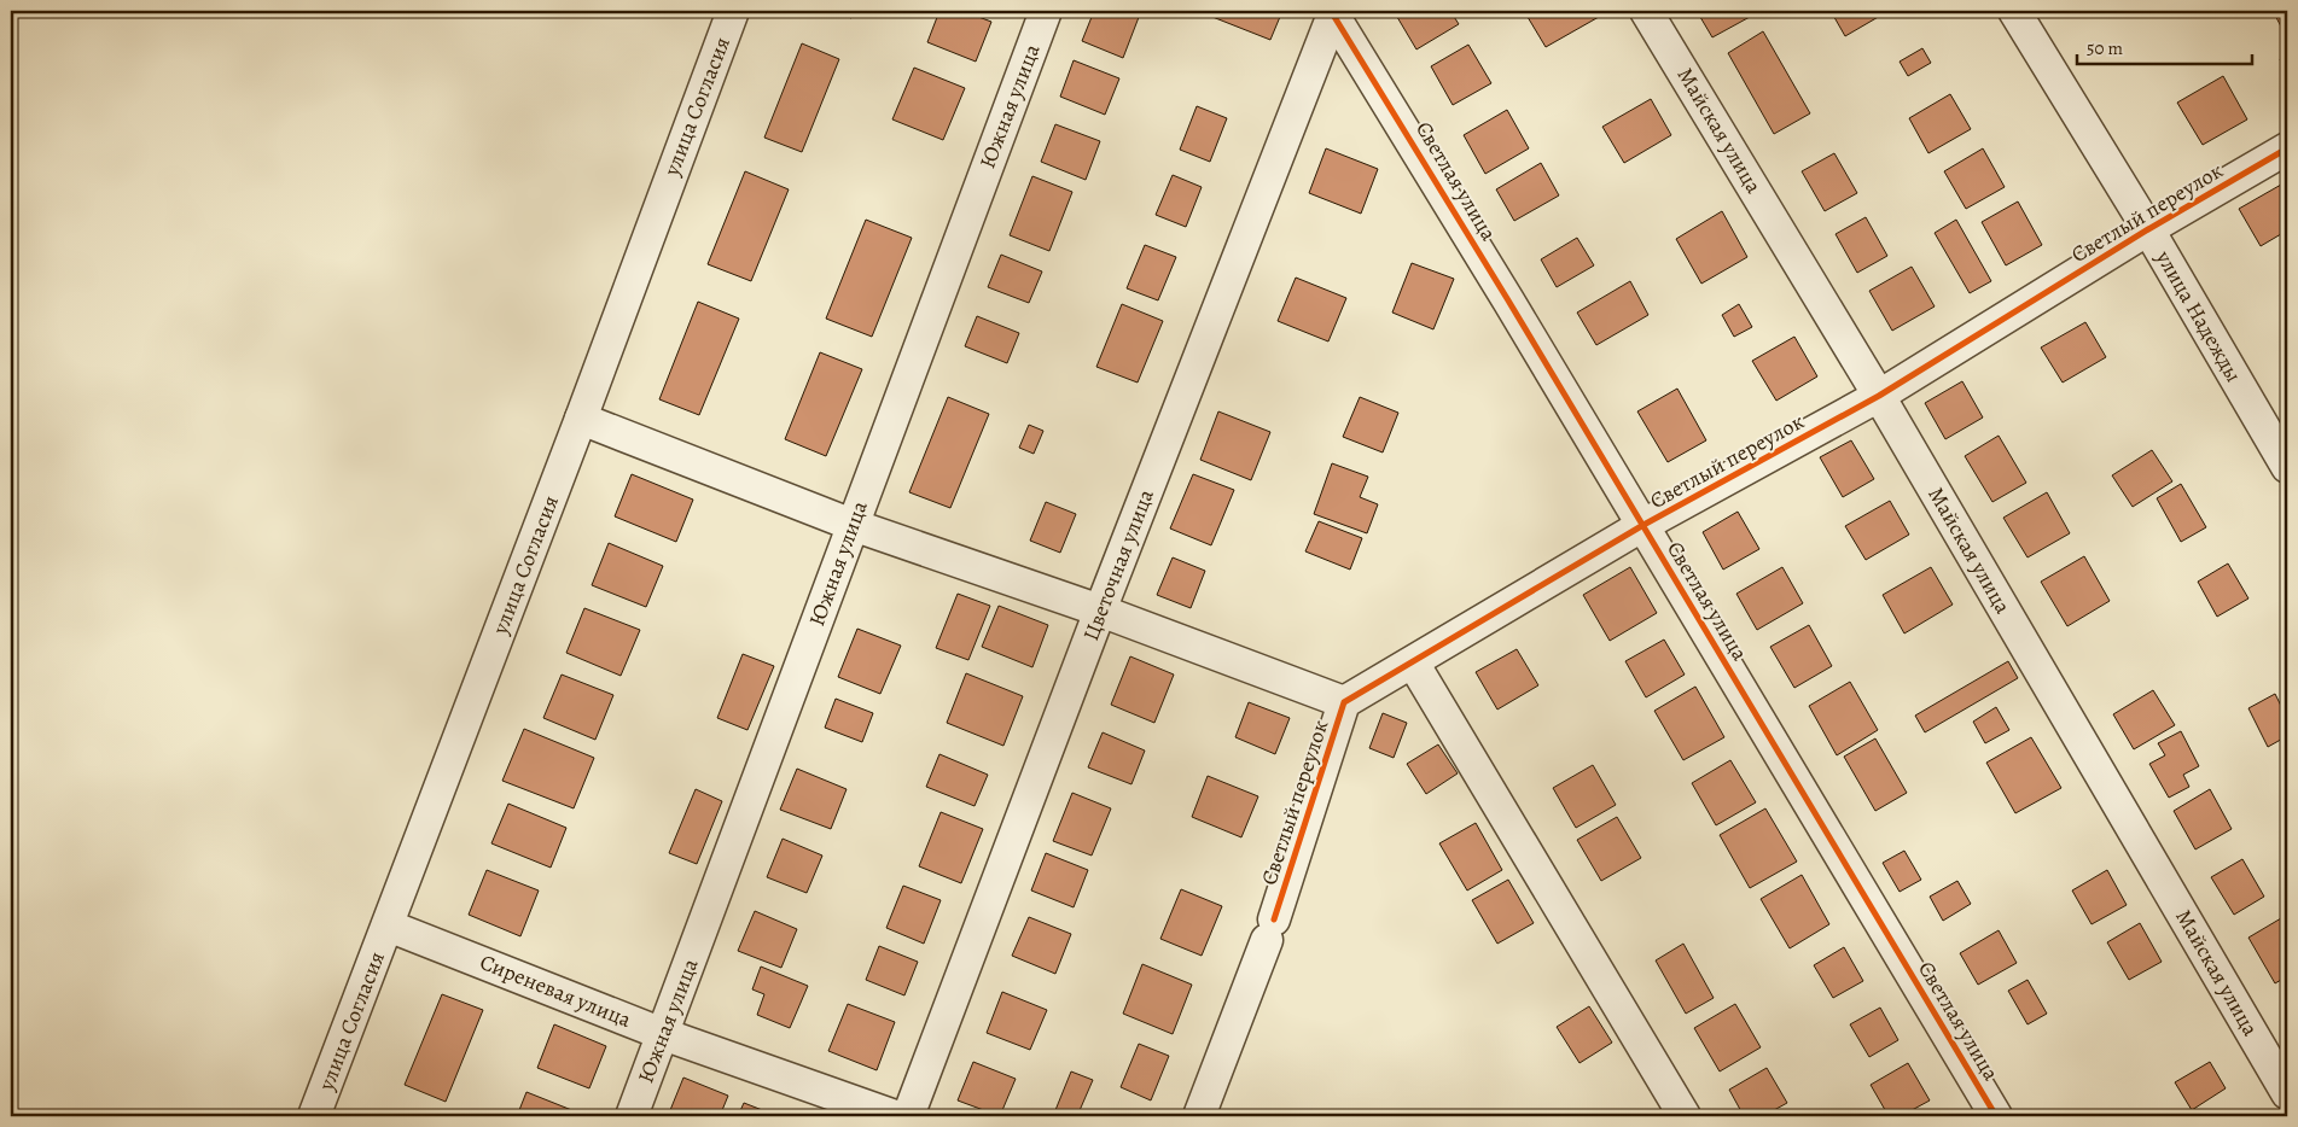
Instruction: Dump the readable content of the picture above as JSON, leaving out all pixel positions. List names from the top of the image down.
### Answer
{
  "streets": {
    "street": [
      "улица Согласия",
      "Южная улица",
      "Майская улица",
      "Светлая улица",
      "Светлый переулок",
      "улица Надежды",
      "Цветочная улица",
      "Сиреневая улица"
    ]
  },
  "crossings": [
    ["улица Согласия", "Сиреневая улица"],
    ["Южная улица", "Сиреневая улица"],
    ["Майская улица", "Светлый переулок"],
    ["Светлая улица", "Светлый переулок"],
    ["Светлая улица", "Цветочная улица"],
    ["Светлый переулок", "улица Надежды"]
  ],
  "scale_bar": "50 m"
}
